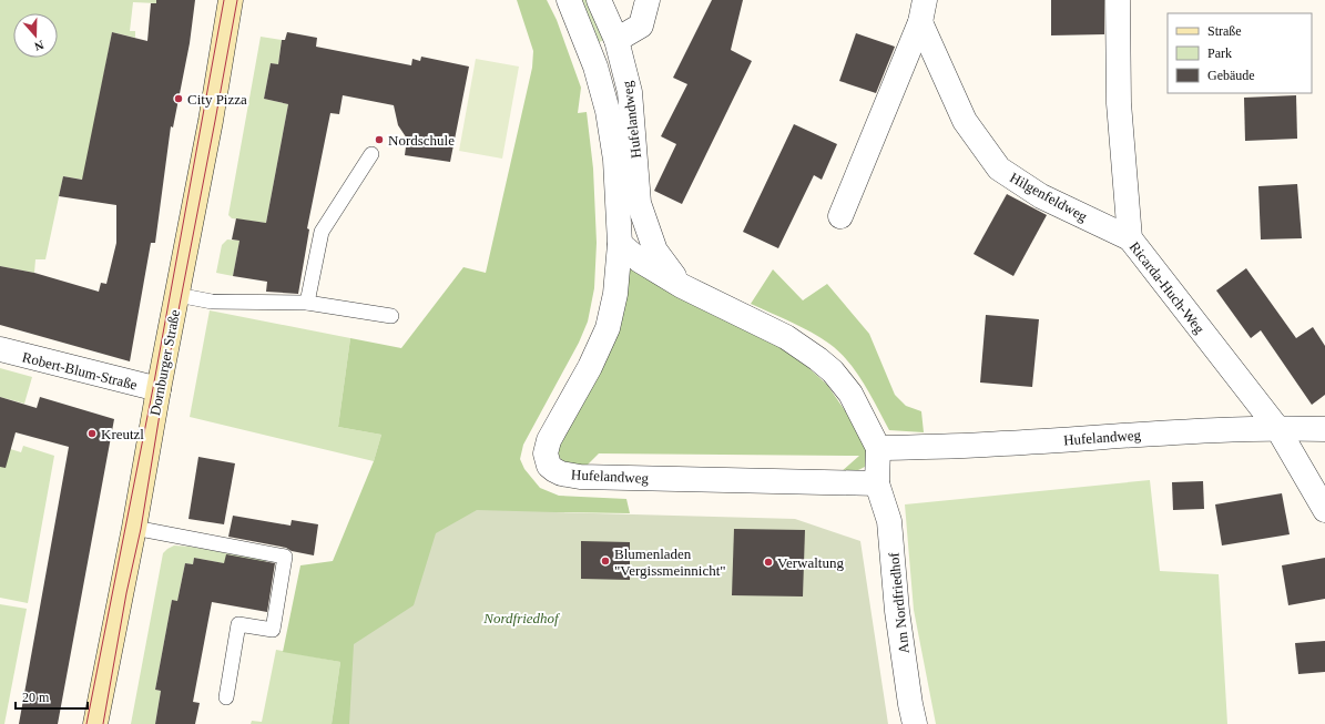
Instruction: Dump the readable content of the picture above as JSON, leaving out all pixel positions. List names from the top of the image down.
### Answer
{
  "streets": {
    "street": [
      "Hufelandweg",
      "Hilgenfeldweg",
      "Ricarda-Huch-Weg",
      "Dornburger Straße",
      "Robert-Blum-Straße",
      "Am Nordfriedhof"
    ]
  },
  "crossings": [
    ["Hufelandweg", "Ricarda-Huch-Weg"],
    ["Hufelandweg", "Am Nordfriedhof"],
    ["Hilgenfeldweg", "Ricarda-Huch-Weg"],
    ["Dornburger Straße", "Robert-Blum-Straße"]
  ],
  "parks": ["Nordfriedhof"],
  "places": [
    "City Pizza",
    "Nordschule",
    "Kreutzl",
    "Blumenladen \"Vergissmeinnicht\"",
    "Verwaltung"
  ],
  "legend": ["Straße", "Park", "Gebäude"],
  "scale_bar": "20 m",
  "north": "bottom"
}
